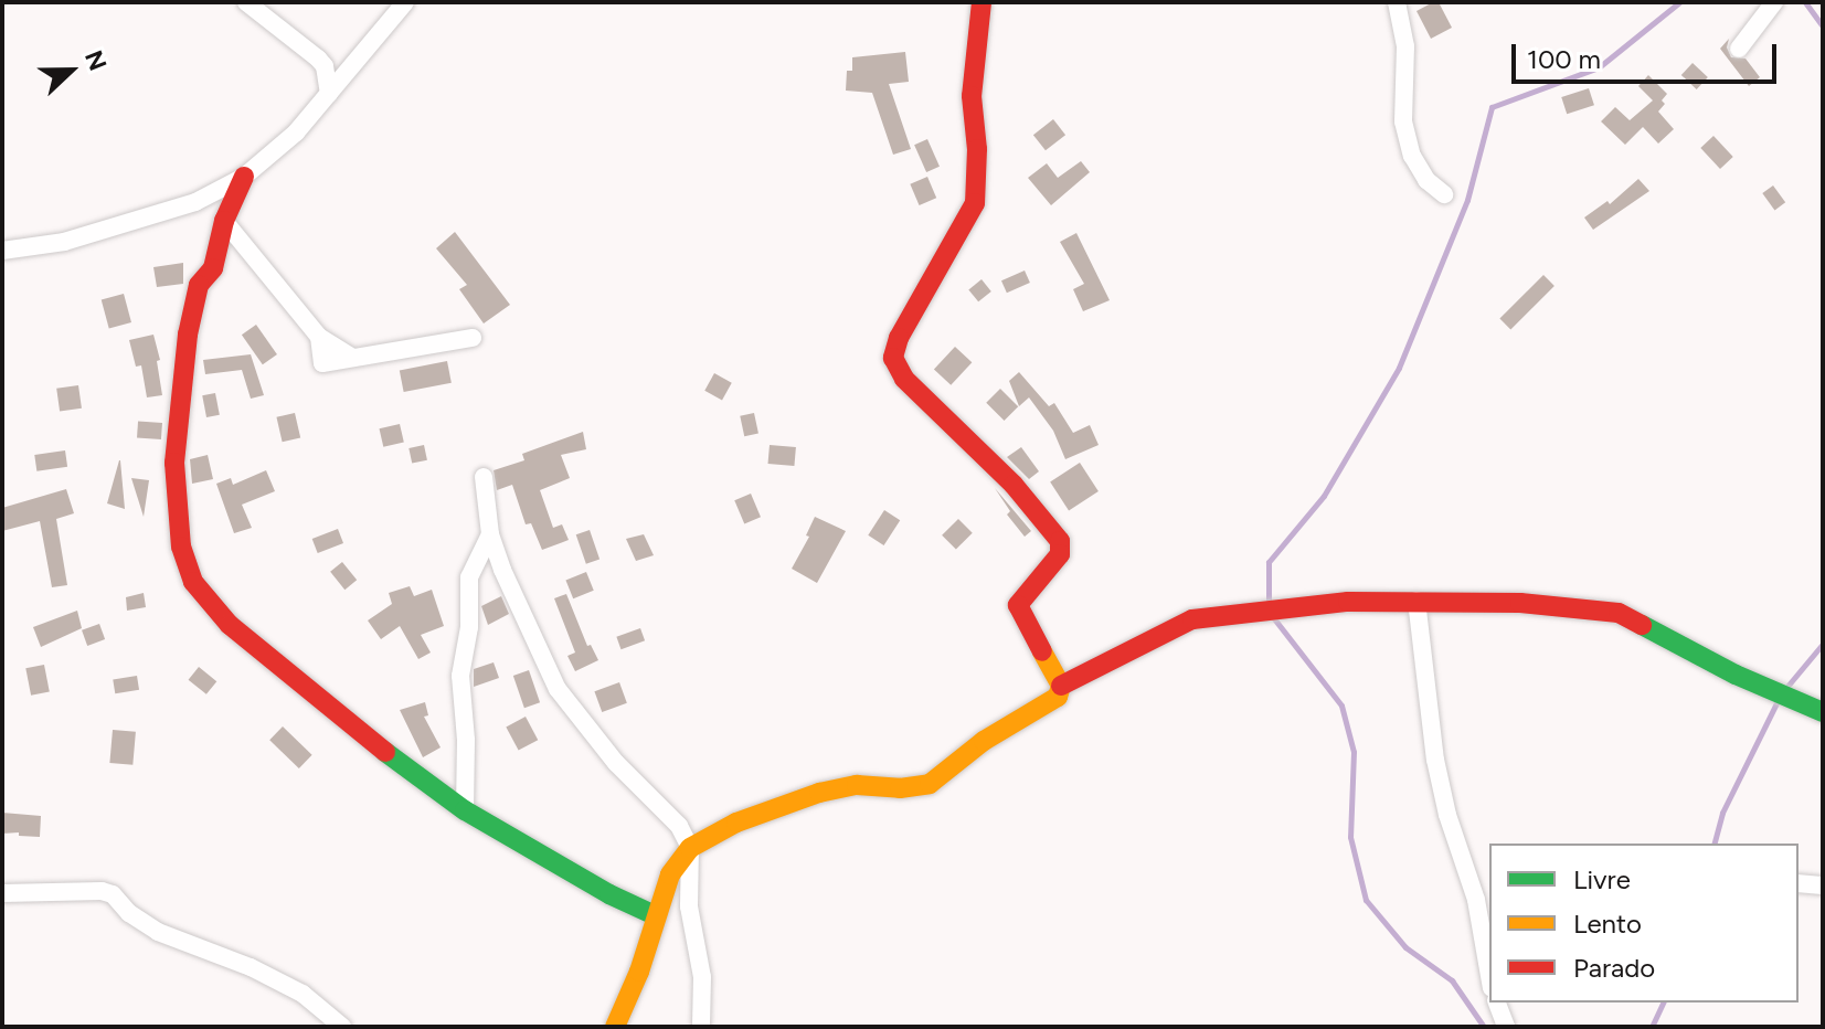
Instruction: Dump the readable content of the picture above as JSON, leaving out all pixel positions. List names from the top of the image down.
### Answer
{
  "legend": ["Livre", "Lento", "Parado"],
  "scale_bar": "100 m",
  "north": "right"
}
